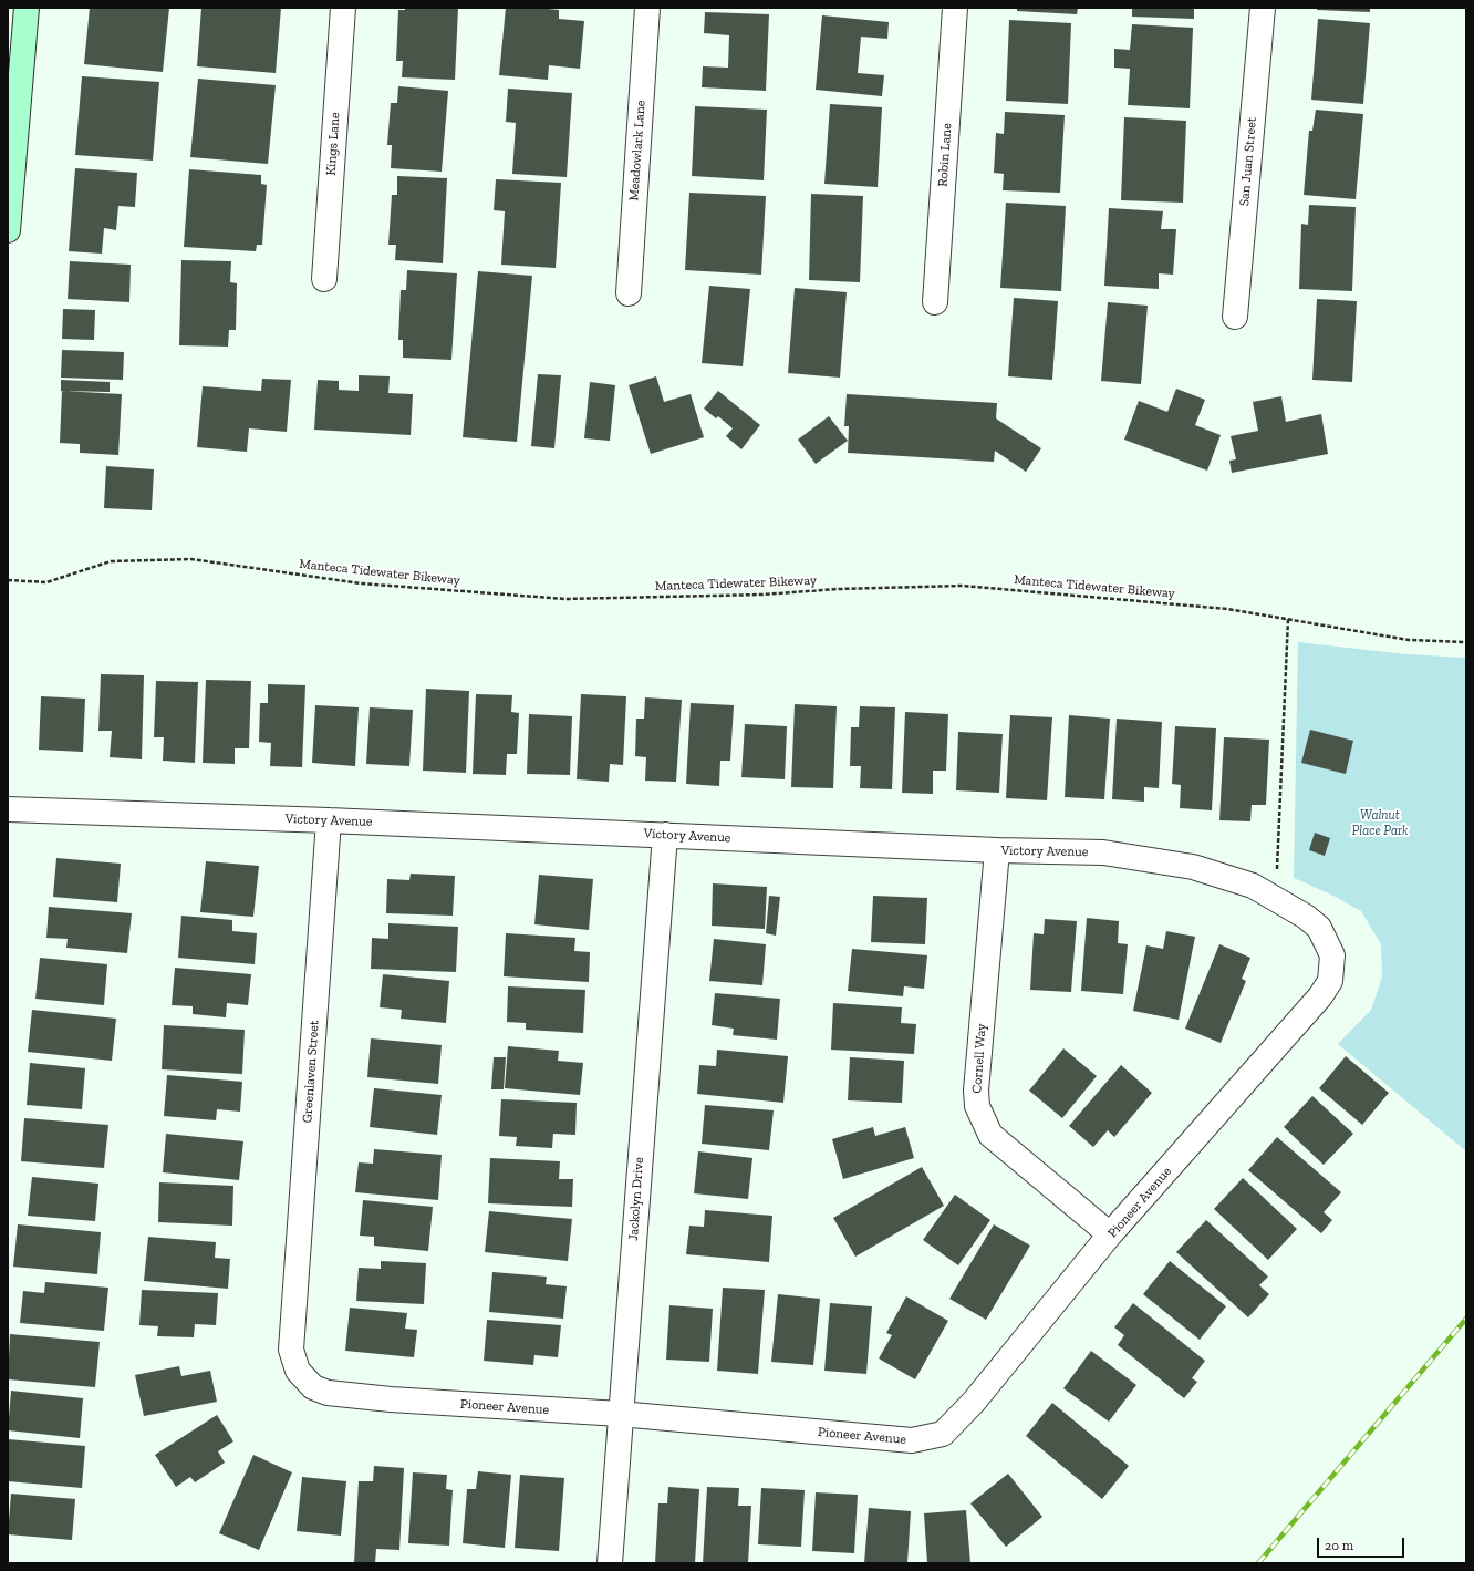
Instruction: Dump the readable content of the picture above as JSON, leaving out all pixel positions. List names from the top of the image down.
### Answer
{
  "streets": {
    "street": [
      "Kings Lane",
      "Meadowlark Lane",
      "Robin Lane",
      "San Juan Street",
      "Victory Avenue",
      "Cornell Way",
      "Greenlaven Street",
      "Jackolyn Drive",
      "Pioneer Avenue"
    ],
    "path": ["Manteca Tidewater Bikeway"]
  },
  "crossings": [
    ["Victory Avenue", "Cornell Way"],
    ["Victory Avenue", "Greenlaven Street"],
    ["Victory Avenue", "Jackolyn Drive"],
    ["Victory Avenue", "Pioneer Avenue"],
    ["Cornell Way", "Pioneer Avenue"],
    ["Greenlaven Street", "Pioneer Avenue"],
    ["Jackolyn Drive", "Pioneer Avenue"]
  ],
  "parks": ["Walnut Place Park"],
  "scale_bar": "20 m"
}
